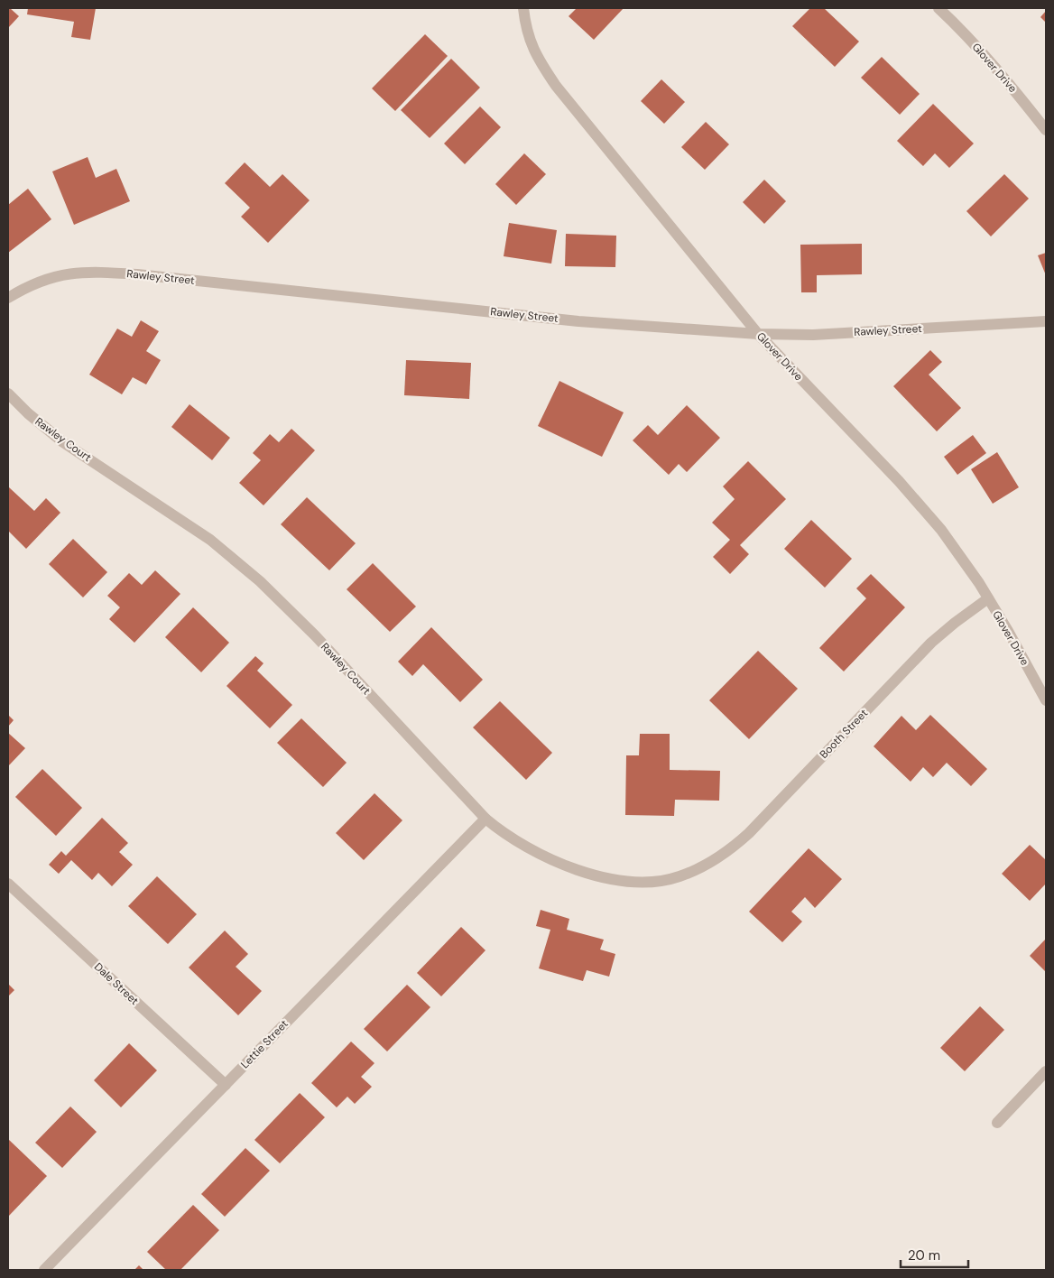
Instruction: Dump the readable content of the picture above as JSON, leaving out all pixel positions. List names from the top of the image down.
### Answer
{
  "streets": {
    "street": [
      "Glover Drive",
      "Rawley Street",
      "Rawley Court",
      "Booth Street",
      "Dale Street",
      "Lettie Street"
    ]
  },
  "crossings": [
    ["Glover Drive", "Rawley Street"],
    ["Glover Drive", "Booth Street"],
    ["Rawley Court", "Booth Street"],
    ["Rawley Court", "Lettie Street"],
    ["Dale Street", "Lettie Street"]
  ],
  "scale_bar": "20 m"
}
